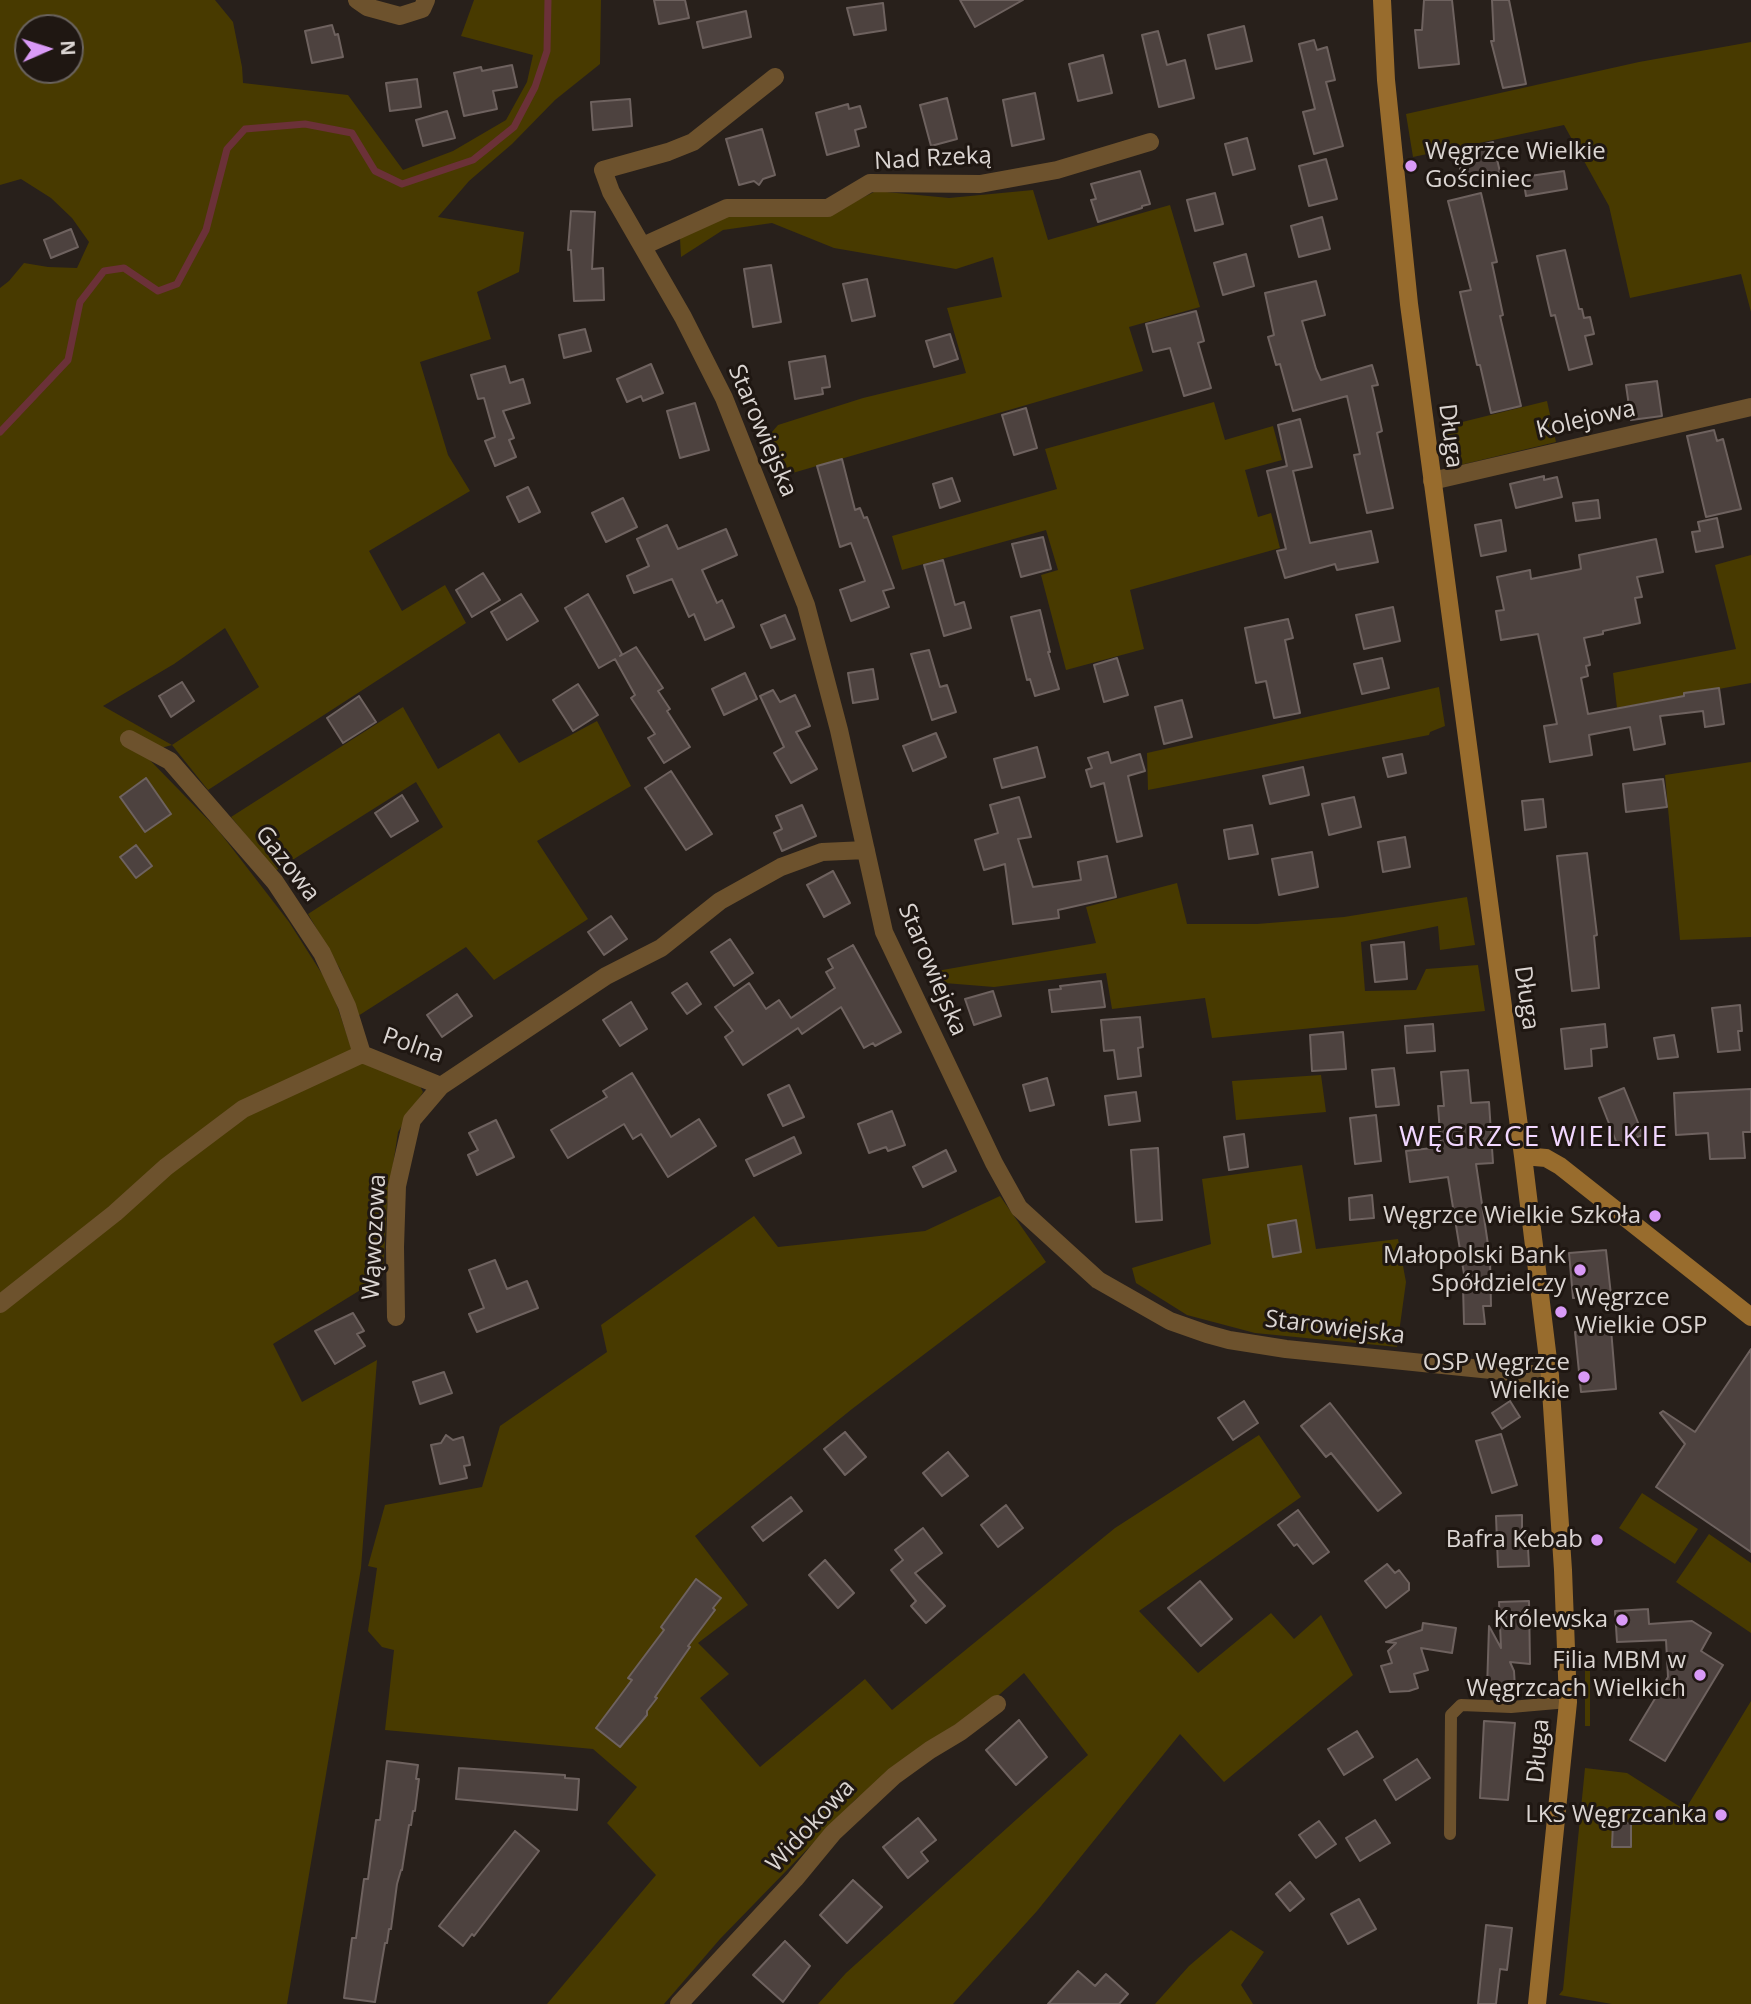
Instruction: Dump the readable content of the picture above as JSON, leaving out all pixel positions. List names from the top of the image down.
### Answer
{
  "streets": {
    "street": [
      "Nad Rzeką",
      "Kolejowa",
      "Starowiejska",
      "Długa",
      "Gazowa",
      "Polna",
      "Wąwozowa",
      "Widokowa"
    ]
  },
  "crossings": [
    ["Nad Rzeką", "Starowiejska"],
    ["Kolejowa", "Długa"],
    ["Starowiejska", "Długa"],
    ["Starowiejska", "Polna"],
    ["Gazowa", "Polna"],
    ["Polna", "Wąwozowa"]
  ],
  "districts": ["WĘGRZCE WIELKIE"],
  "places": [
    "Węgrzce Wielkie Gościniec",
    "Węgrzce Wielkie Szkoła",
    "Małopolski Bank Spółdzielczy",
    "Węgrzce Wielkie OSP",
    "OSP Węgrzce Wielkie",
    "Bafra Kebab",
    "Królewska",
    "Filia MBM w Węgrzcach Wielkich",
    "LKS Węgrzcanka"
  ],
  "north": "right"
}
